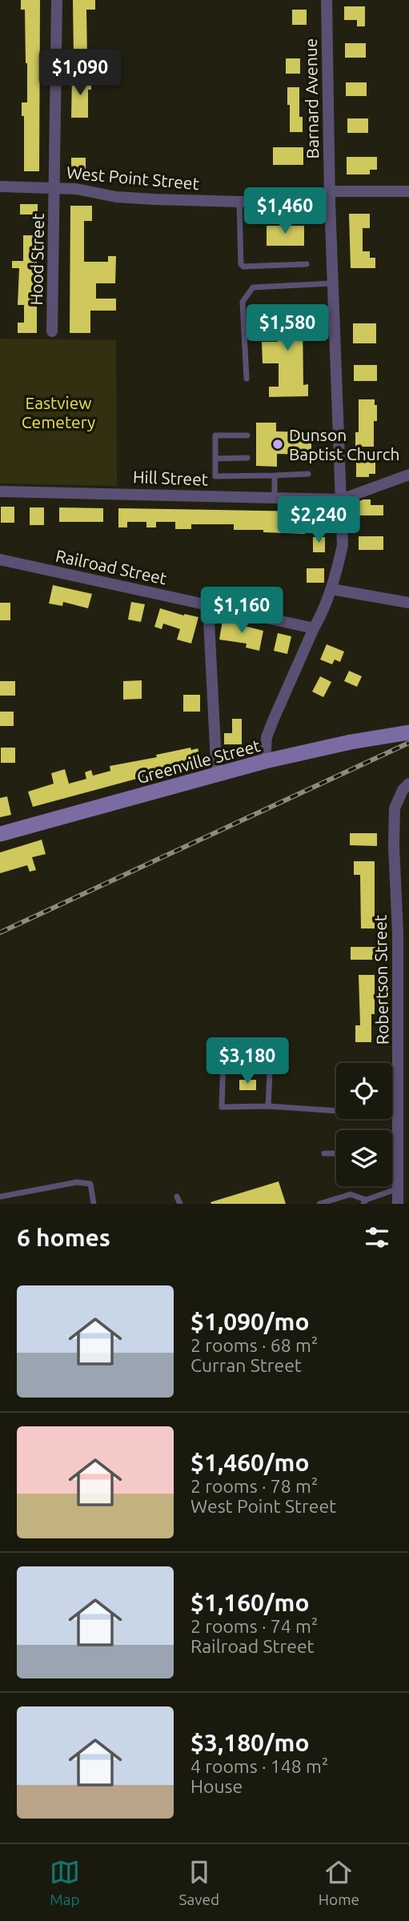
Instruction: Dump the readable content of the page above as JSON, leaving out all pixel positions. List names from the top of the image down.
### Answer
{
  "streets": {
    "street": [
      "Barnard Avenue",
      "West Point Street",
      "Hood Street",
      "Hill Street",
      "Railroad Street",
      "Greenville Street",
      "Robertson Street"
    ]
  },
  "crossings": [
    ["Barnard Avenue", "West Point Street"],
    ["Barnard Avenue", "Hill Street"],
    ["Barnard Avenue", "Railroad Street"],
    ["Barnard Avenue", "Greenville Street"],
    ["West Point Street", "Hood Street"]
  ],
  "parks": ["Eastview Cemetery"],
  "places": ["Dunson Baptist Church"],
  "page": {
    "price": [
      "$1,090",
      "$1,460",
      "$1,580",
      "$2,240",
      "$1,160",
      "$3,180"
    ],
    "heading": "6 homes",
    "list": [
      {
        "name": "$1,090/mo",
        "note": "2 rooms · 68 m² · Curran Street"
      },
      {
        "name": "$1,460/mo",
        "note": "2 rooms · 78 m² · West Point Street"
      },
      {
        "name": "$1,160/mo",
        "note": "2 rooms · 74 m² · Railroad Street"
      },
      {
        "name": "$3,180/mo",
        "note": "4 rooms · 148 m² · House"
      }
    ],
    "tabs": ["Map", "Saved", "Home"]
  }
}
